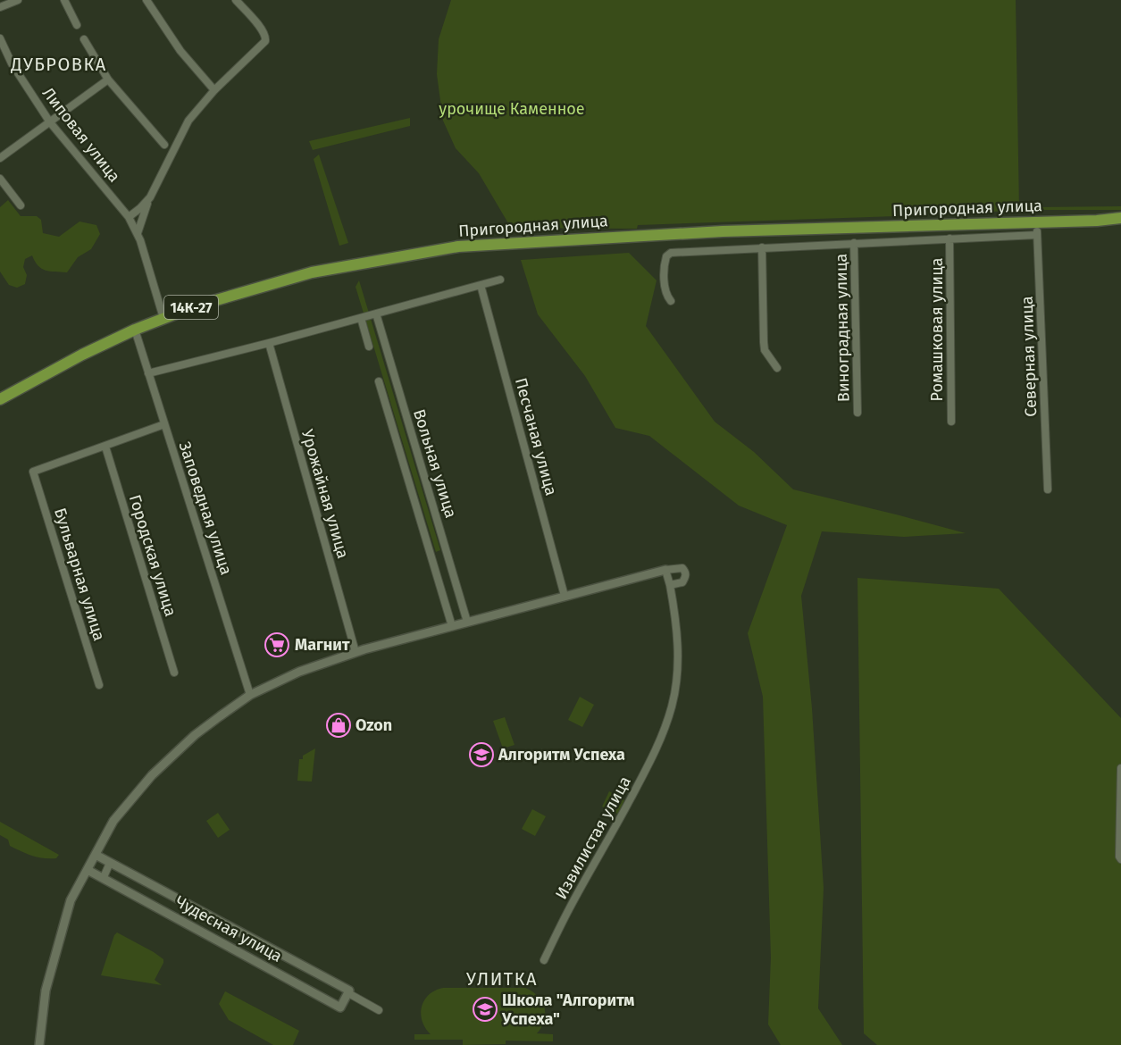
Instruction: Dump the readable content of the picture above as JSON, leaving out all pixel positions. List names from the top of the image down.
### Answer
{
  "streets": {
    "main road": ["Пригородная улица", "14К-27"],
    "street": [
      "Липовая улица",
      "Виноградная улица",
      "Ромашковая улица",
      "Северная улица",
      "Песчаная улица",
      "Вольная улица",
      "Урожайная улица",
      "Заповедная улица",
      "Городская улица",
      "Бульварная улица",
      "Извилистая улица",
      "Чудесная улица"
    ]
  },
  "crossings": [
    ["Липовая улица", "Пригородная улица"],
    ["Пригородная улица", "Виноградная улица"],
    ["Пригородная улица", "Ромашковая улица"],
    ["Пригородная улица", "Северная улица"],
    ["Пригородная улица", "Заповедная улица"],
    ["Городская улица", "Бульварная улица"]
  ],
  "districts": ["ДУБРОВКА", "УЛИТКА"],
  "parks": ["урочище Каменное"],
  "places": {
    "supermarket": ["Магнит"],
    "shop": ["Ozon"],
    "school or university": ["Алгоритм Успеха", "Школа \"Алгоритм Успеха\""]
  }
}
